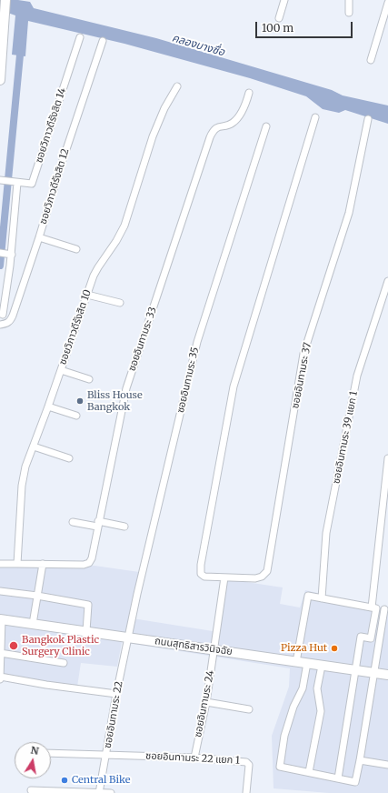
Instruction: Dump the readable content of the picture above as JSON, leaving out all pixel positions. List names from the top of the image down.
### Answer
{
  "streets": {
    "main road": ["ถนนสุทธิสารวินิจฉัย"],
    "street": [
      "ซอยวิภาวดีรังสิต 14",
      "ซอยวิภาวดีรังสิต 12",
      "ซอยวิภาวดีรังสิต 10",
      "ซอยอินทามระ 33",
      "ซอยอินทามระ 37",
      "ซอยอินทามระ 35",
      "ซอยอินทามระ 39 แยก 1",
      "ซอยอินทามระ 24",
      "ซอยอินทามระ 22",
      "ซอยอินทามระ 22 แยก 1"
    ]
  },
  "crossings": [
    ["ซอยวิภาวดีรังสิต 10", "ซอยอินทามระ 33"],
    ["ซอยอินทามระ 35", "ถนนสุทธิสารวินิจฉัย"],
    ["ซอยอินทามระ 35", "ซอยอินทามระ 22"],
    ["ถนนสุทธิสารวินิจฉัย", "ซอยอินทามระ 24"],
    ["ถนนสุทธิสารวินิจฉัย", "ซอยอินทามระ 22"],
    ["ซอยอินทามระ 24", "ซอยอินทามระ 22 แยก 1"],
    ["ซอยอินทามระ 22", "ซอยอินทามระ 22 แยก 1"]
  ],
  "water": ["คลองบางซื่อ"],
  "places": [
    "Bliss House Bangkok",
    "Bangkok Plastic Surgery Clinic",
    "Pizza Hut",
    "Central Bike"
  ],
  "scale_bar": "100 m",
  "north": "top"
}
